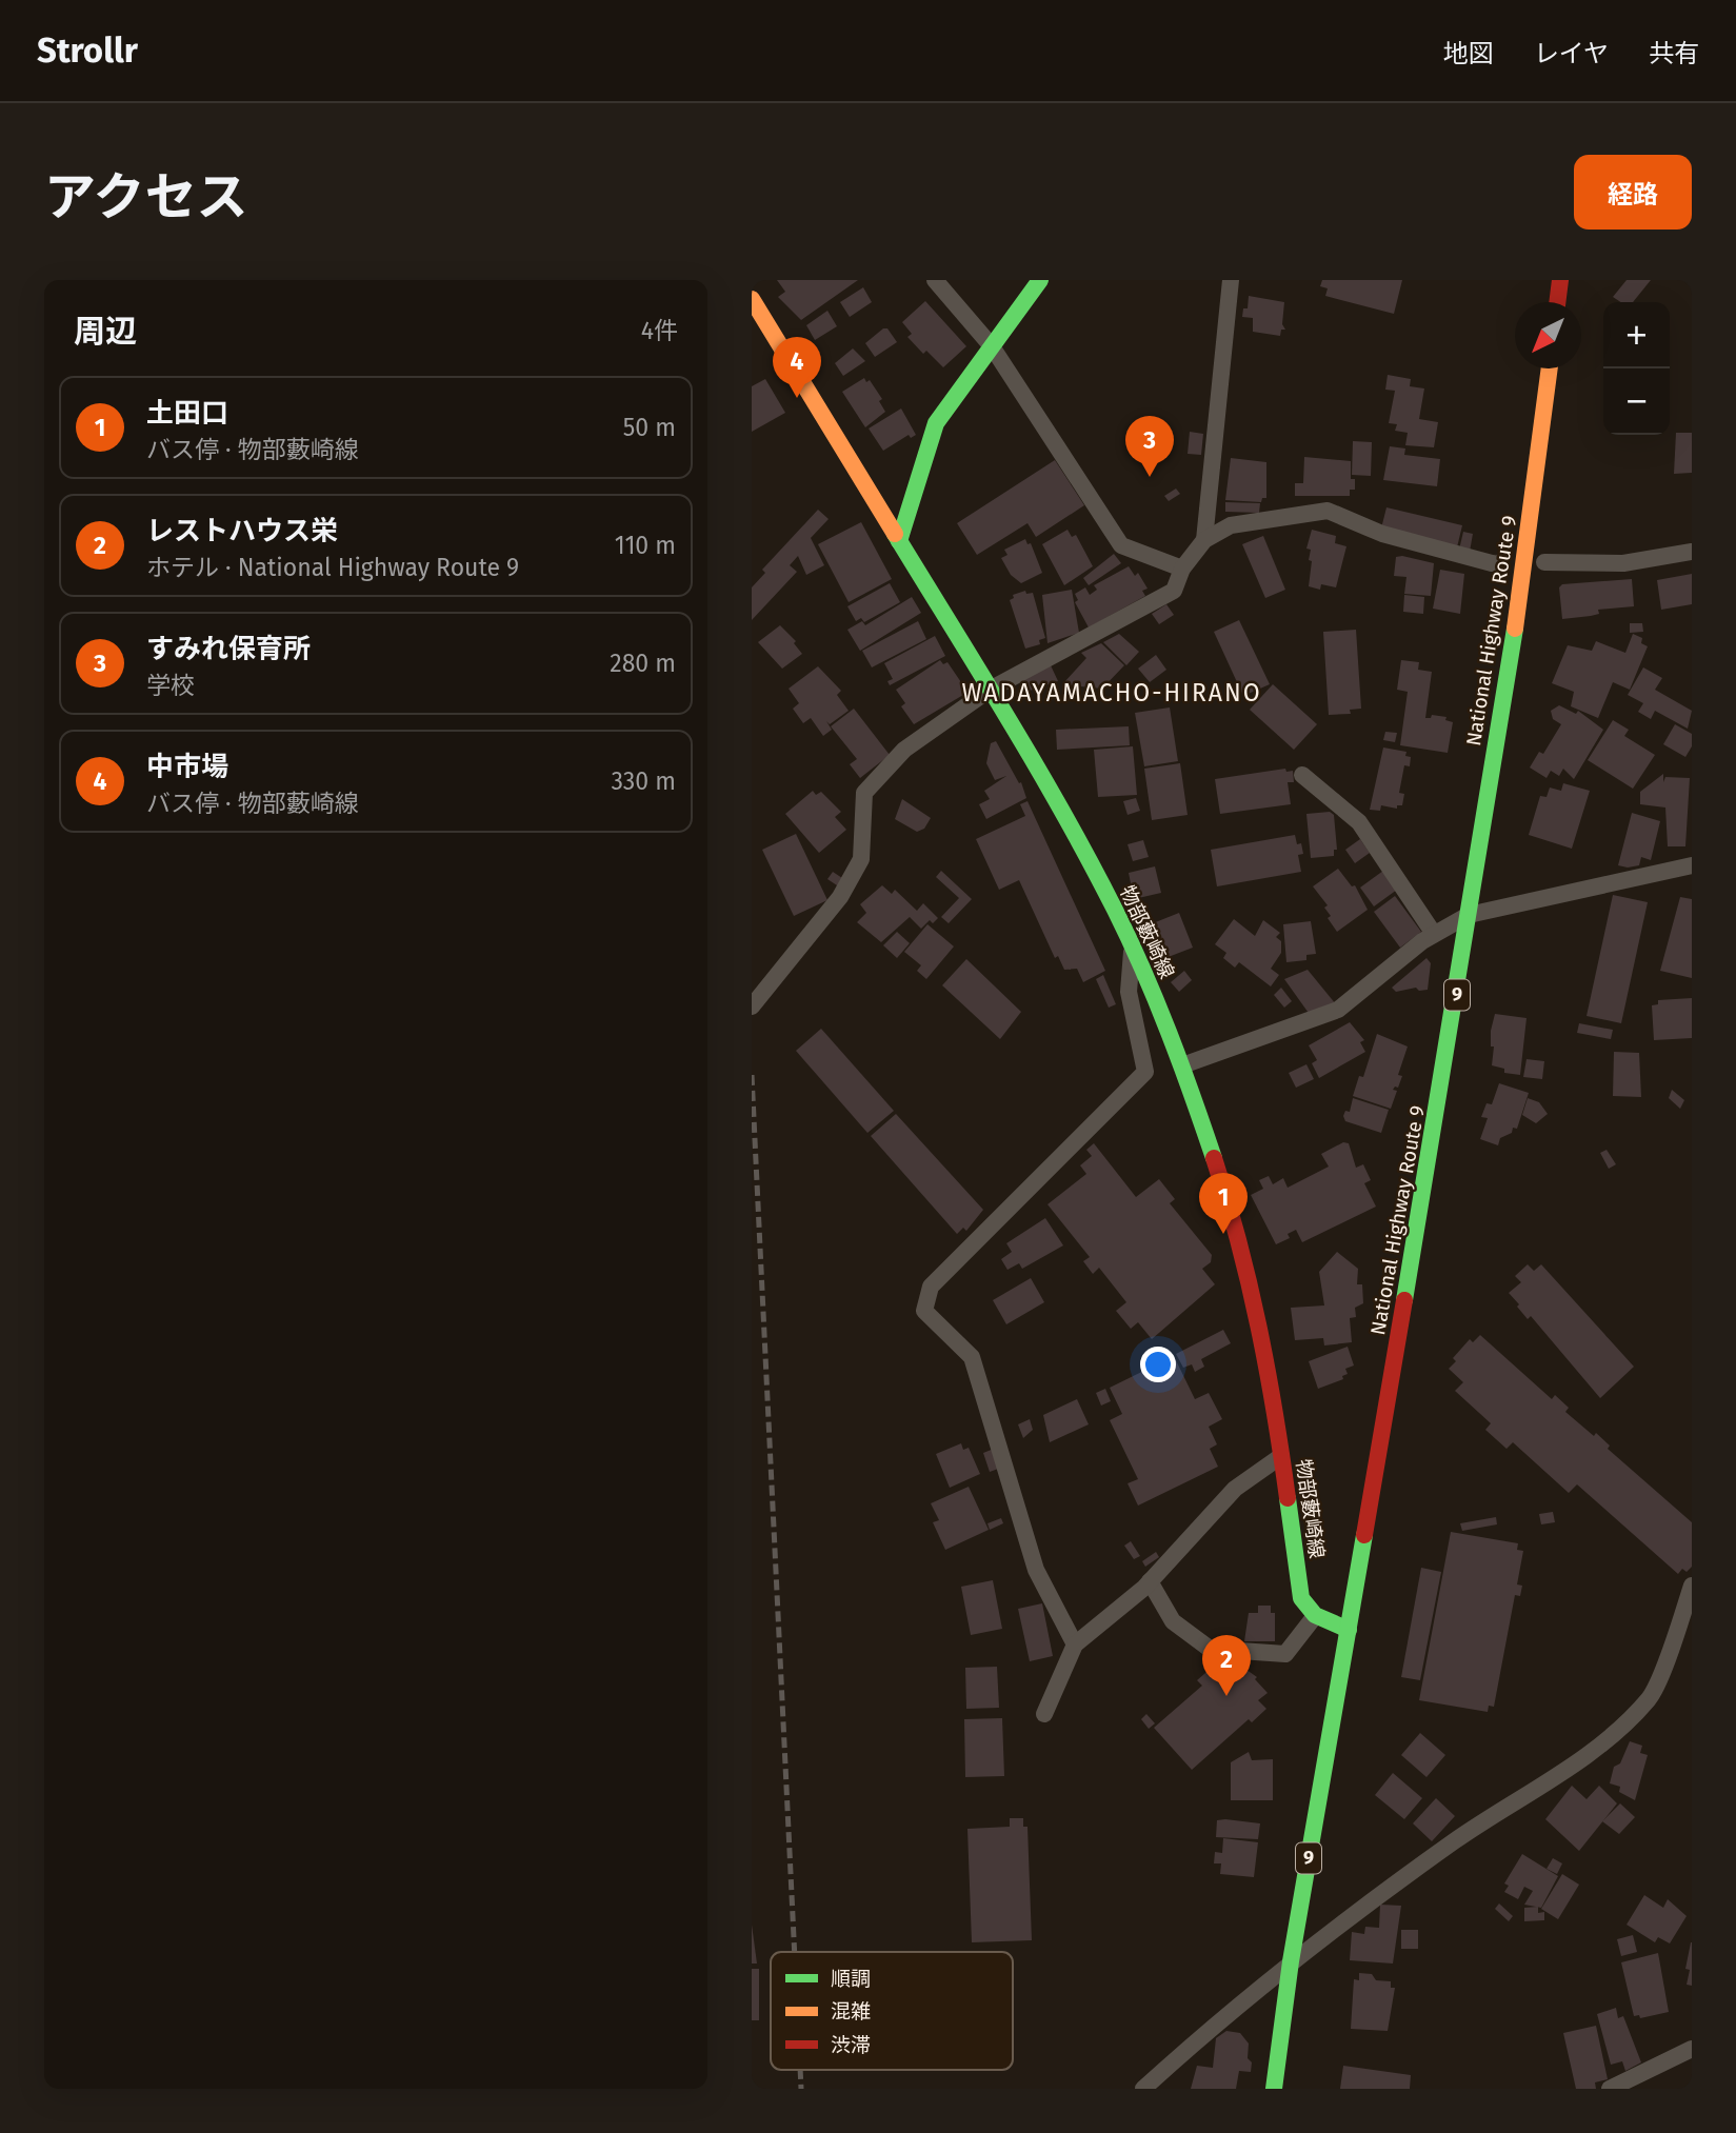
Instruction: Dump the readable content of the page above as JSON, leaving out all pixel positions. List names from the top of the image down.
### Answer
{
  "streets": {
    "main road": ["National Highway Route 9", "物部藪崎線", "9"]
  },
  "districts": ["WADAYAMACHO-HIRANO"],
  "legend": ["順調", "混雑", "渋滞"],
  "north": "bottom left",
  "page": {
    "header": "Strollr",
    "nav": ["地図", "レイヤ", "共有"],
    "title": "アクセス",
    "buttons": "経路",
    "heading": ["周辺", "4件"],
    "map_buttons": ["+", "−"],
    "pins": [
      "4",
      "3",
      "1",
      "2"
    ],
    "list": [
      {
        "mark": "1",
        "name": "土田口",
        "note": "バス停 · 物部藪崎線",
        "value": "50 m"
      },
      {
        "mark": "2",
        "name": "レストハウス栄",
        "note": "ホテル · National Highway Route 9",
        "value": "110 m"
      },
      {
        "mark": "3",
        "name": "すみれ保育所",
        "note": "学校",
        "value": "280 m"
      },
      {
        "mark": "4",
        "name": "中市場",
        "note": "バス停 · 物部藪崎線",
        "value": "330 m"
      }
    ]
  }
}
